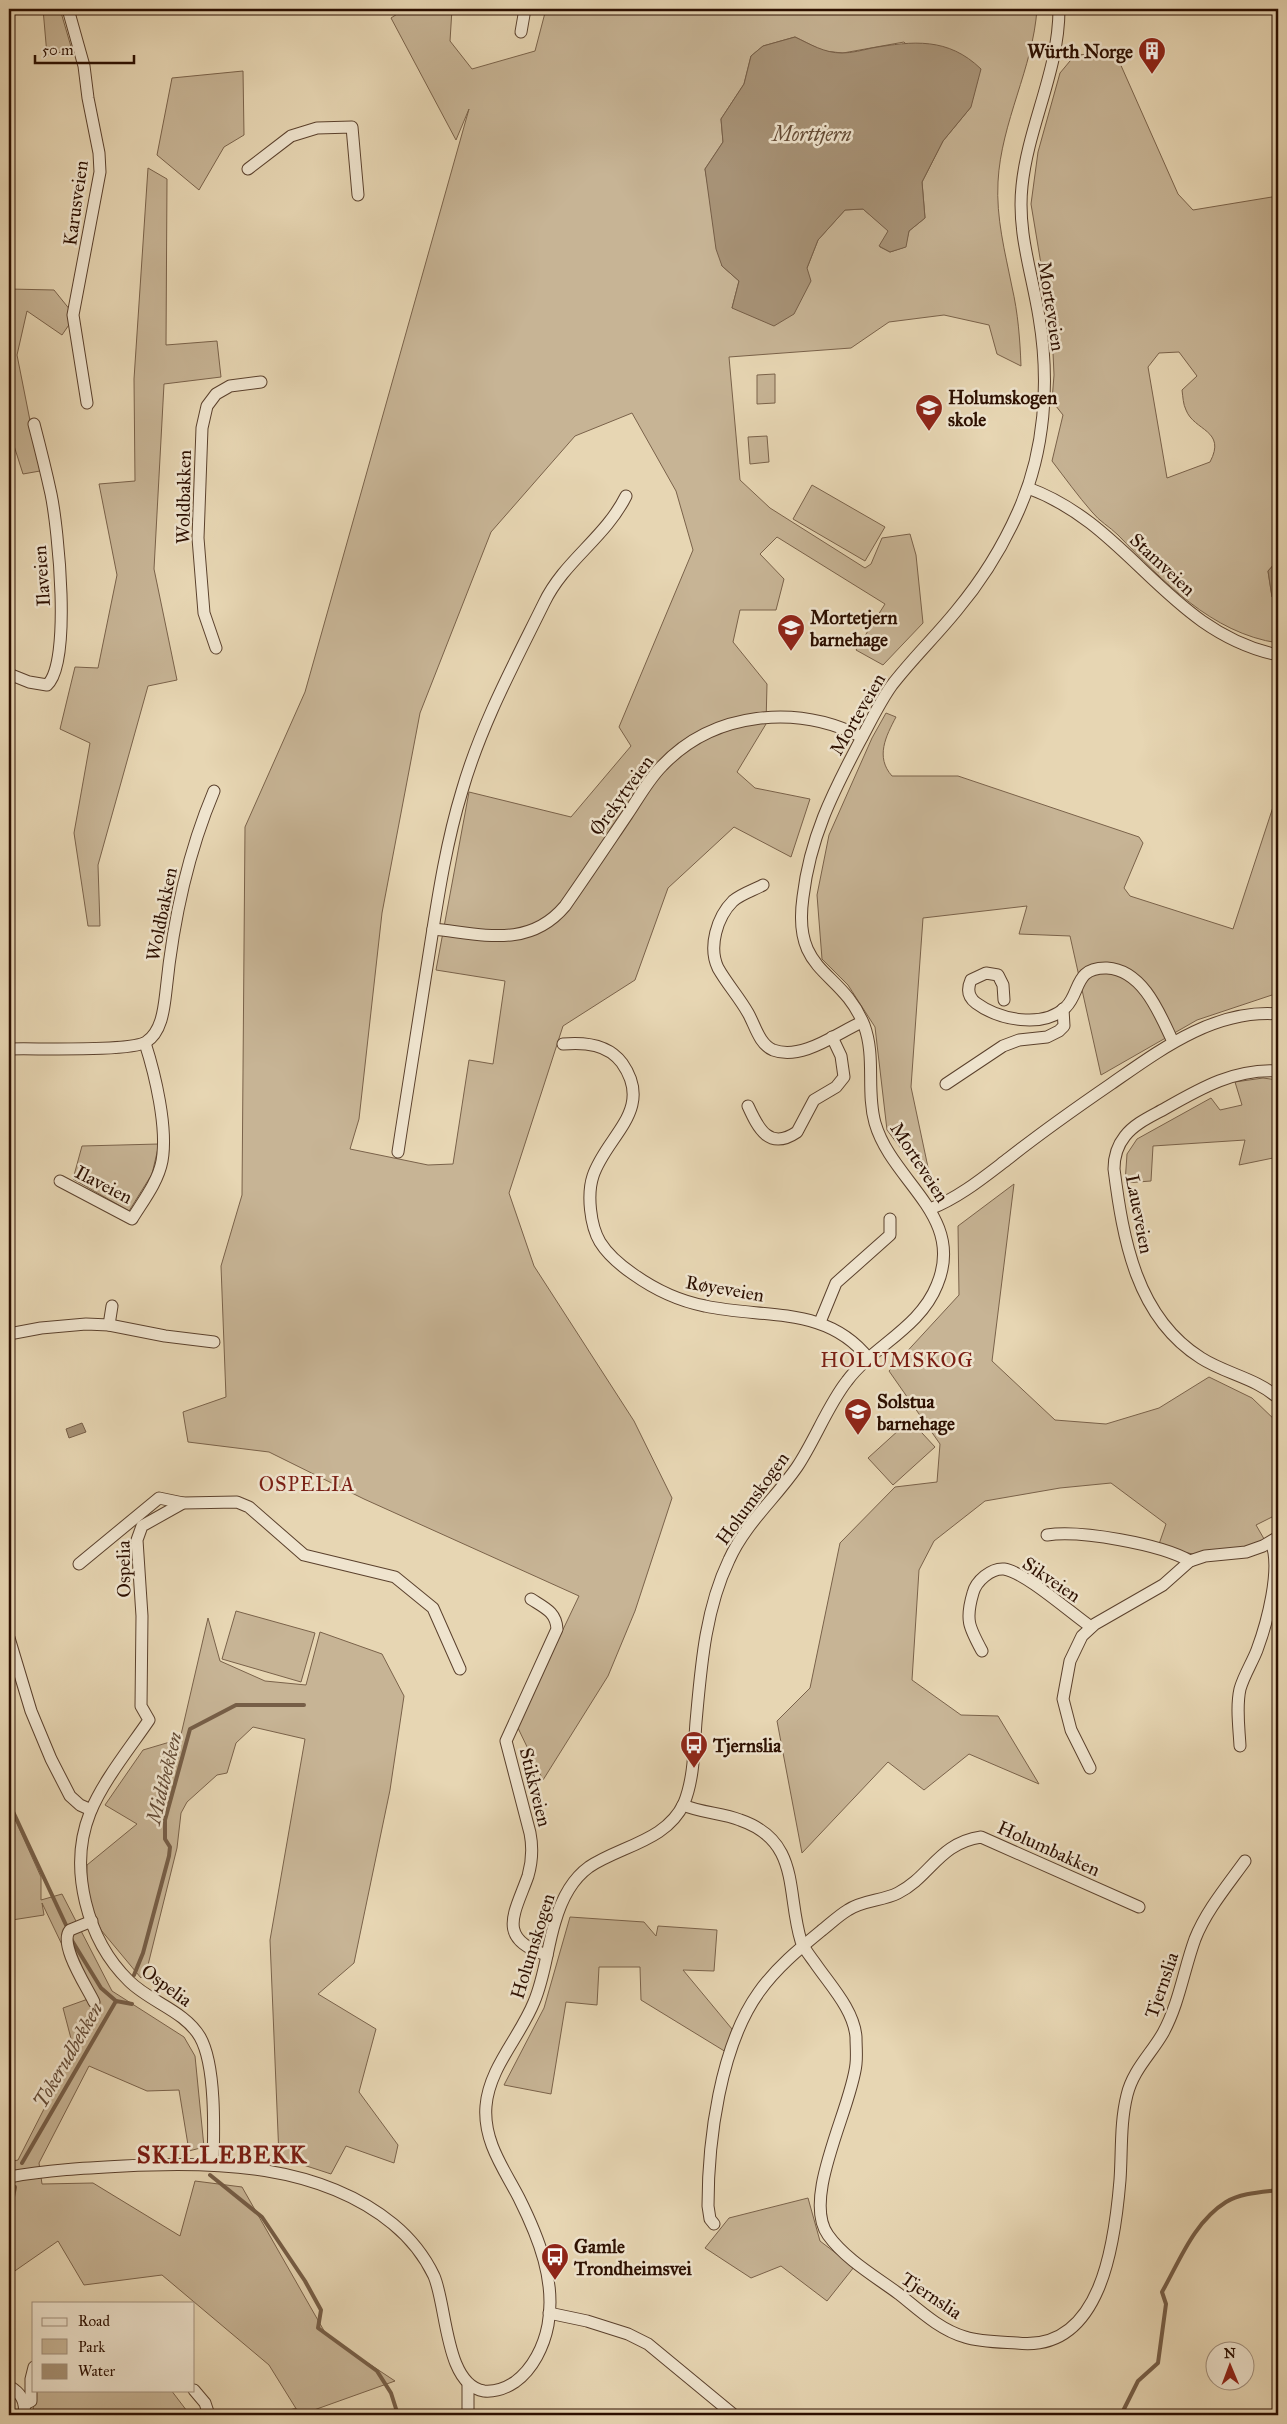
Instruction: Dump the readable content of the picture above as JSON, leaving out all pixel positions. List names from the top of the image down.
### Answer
{
  "streets": {
    "street": [
      "Karusveien",
      "Morteveien",
      "Woldbakken",
      "Stamveien",
      "Ilaveien",
      "Ørekytveien",
      "Laueveien",
      "Røyeveien",
      "Holumskogen",
      "Ospelia",
      "Sikveien",
      "Stikkveien",
      "Holumbakken",
      "Tjernslia"
    ]
  },
  "crossings": [
    ["Morteveien", "Stamveien"],
    ["Morteveien", "Ørekytveien"],
    ["Morteveien", "Røyeveien"],
    ["Morteveien", "Holumskogen"],
    ["Woldbakken", "Ilaveien"],
    ["Røyeveien", "Holumskogen"],
    ["Holumskogen", "Stikkveien"],
    ["Holumskogen", "Tjernslia"],
    ["Holumbakken", "Tjernslia"]
  ],
  "districts": ["HOLUMSKOG", "OSPELIA", "SKILLEBEKK"],
  "water": ["Morttjern", "Midtbekken", "Tokerudbekken"],
  "places": {
    "building": ["Würth Norge"],
    "school or university": ["Holumskogen skole", "Mortetjern barnehage", "Solstua barnehage"],
    "bus stop": ["Tjernslia", "Gamle Trondheimsvei"]
  },
  "legend": ["Road", "Park", "Water"],
  "scale_bar": "50 m",
  "north": "top"
}
